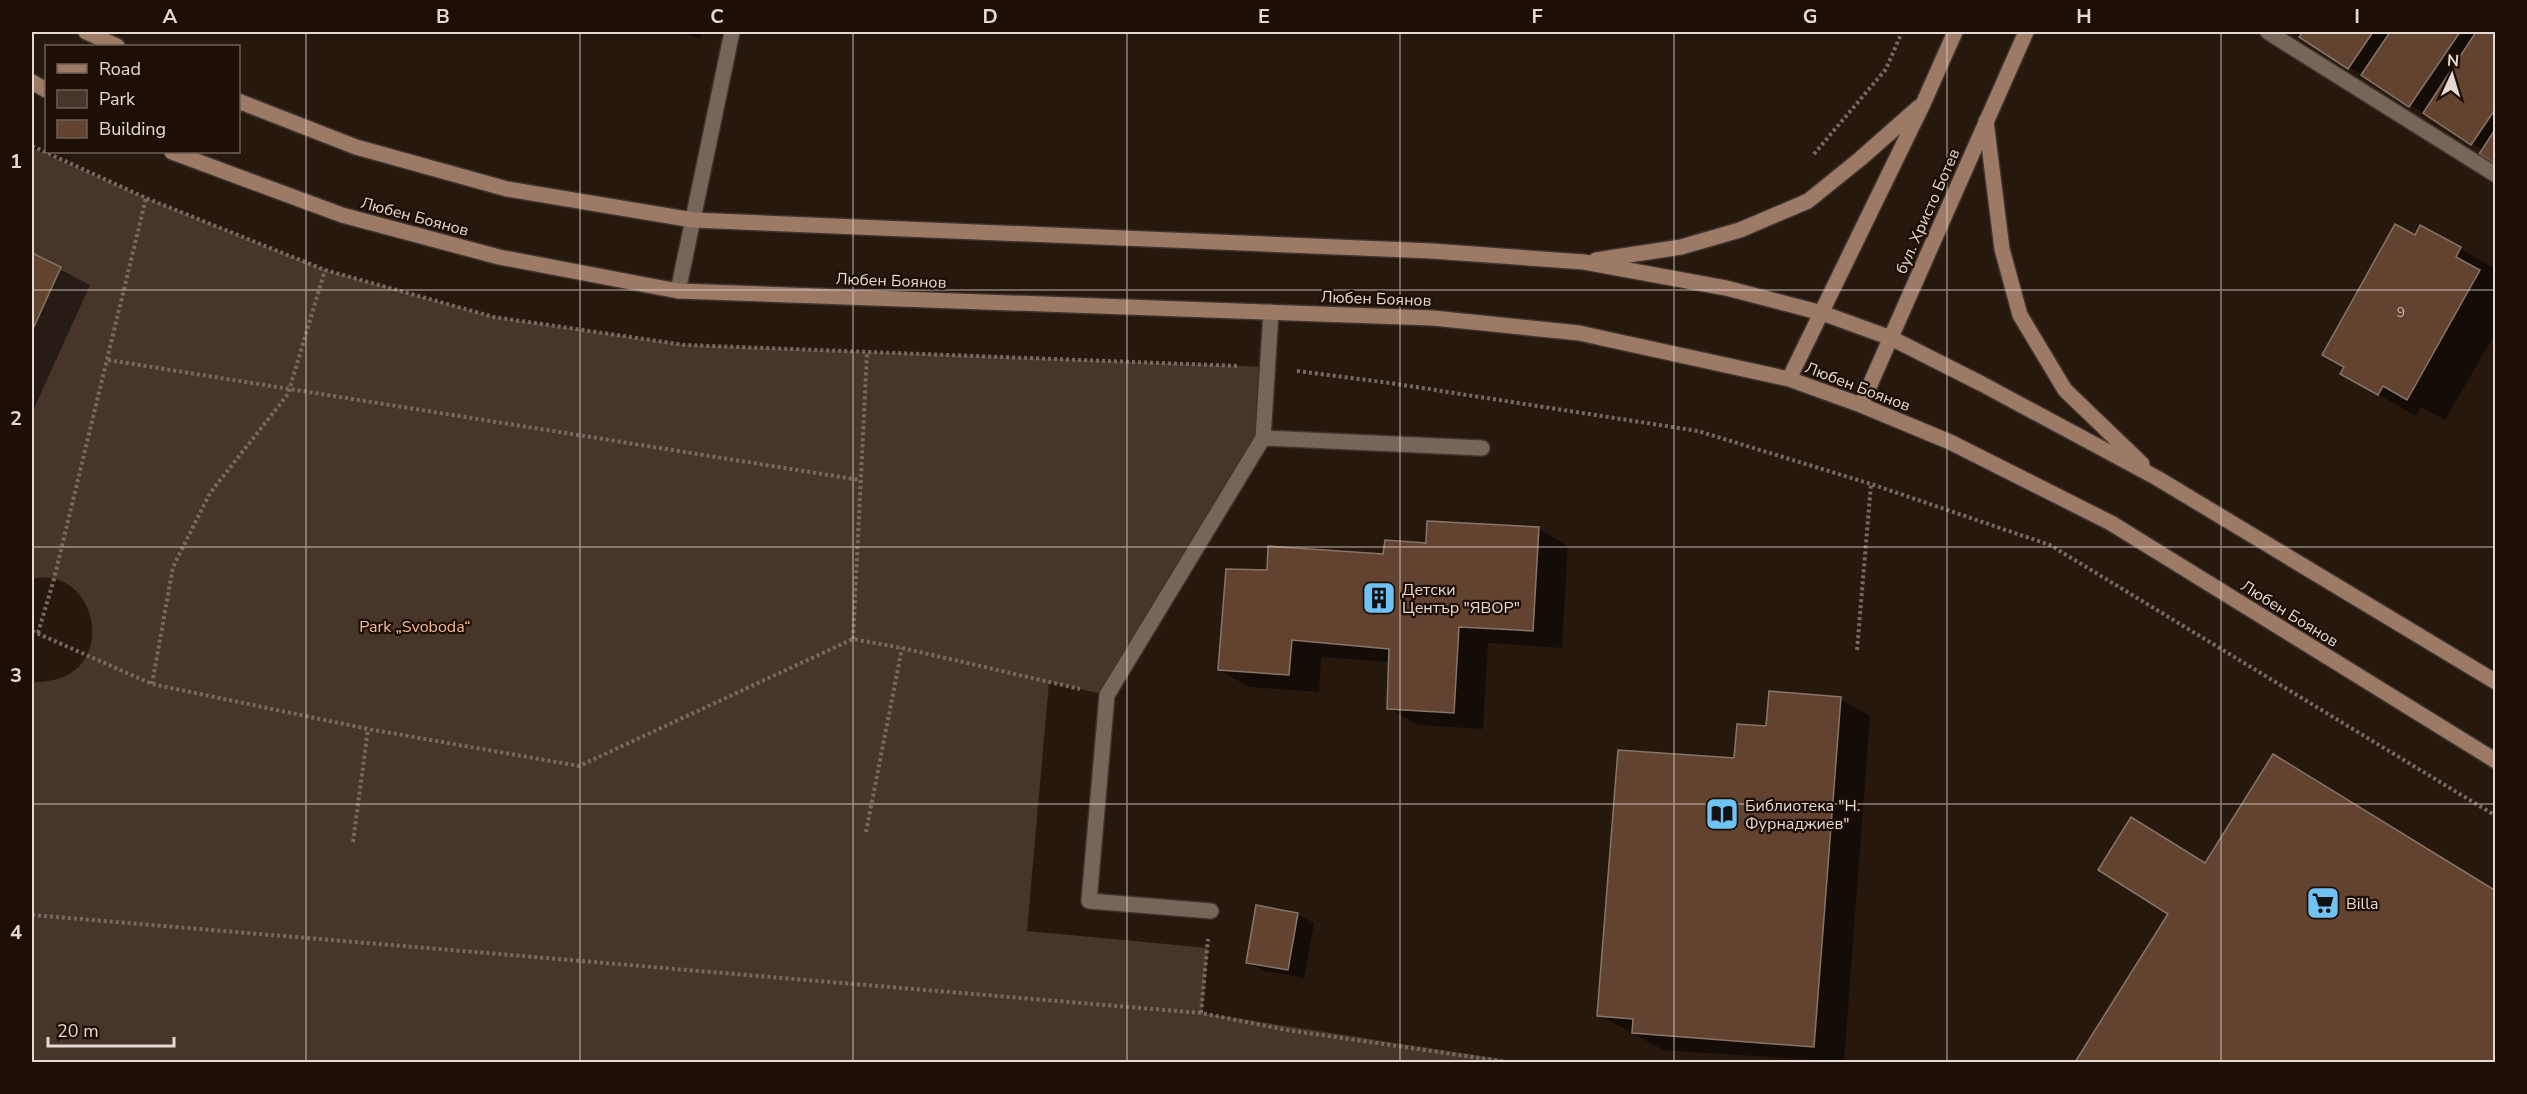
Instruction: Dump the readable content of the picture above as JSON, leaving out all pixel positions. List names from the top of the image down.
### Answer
{
  "streets": {
    "street": ["бул. Христо Ботев", "Любен Боянов"]
  },
  "crossings": [
    ["бул. Христо Ботев", "Любен Боянов"]
  ],
  "parks": ["Park „Svoboda“"],
  "places": {
    "building": ["Детски Център \"ЯВОР\""],
    "library": ["Библиотека \"Н. Фурнаджиев\""],
    "supermarket": ["Billa"]
  },
  "house_numbers": ["9"],
  "legend": ["Road", "Park", "Building"],
  "scale_bar": "20 m",
  "north": "top",
  "grid": {
    "columns": [
      "A",
      "B",
      "C",
      "D",
      "E",
      "F",
      "G",
      "H",
      "I"
    ],
    "rows": [
      "1",
      "2",
      "3",
      "4"
    ]
  }
}
